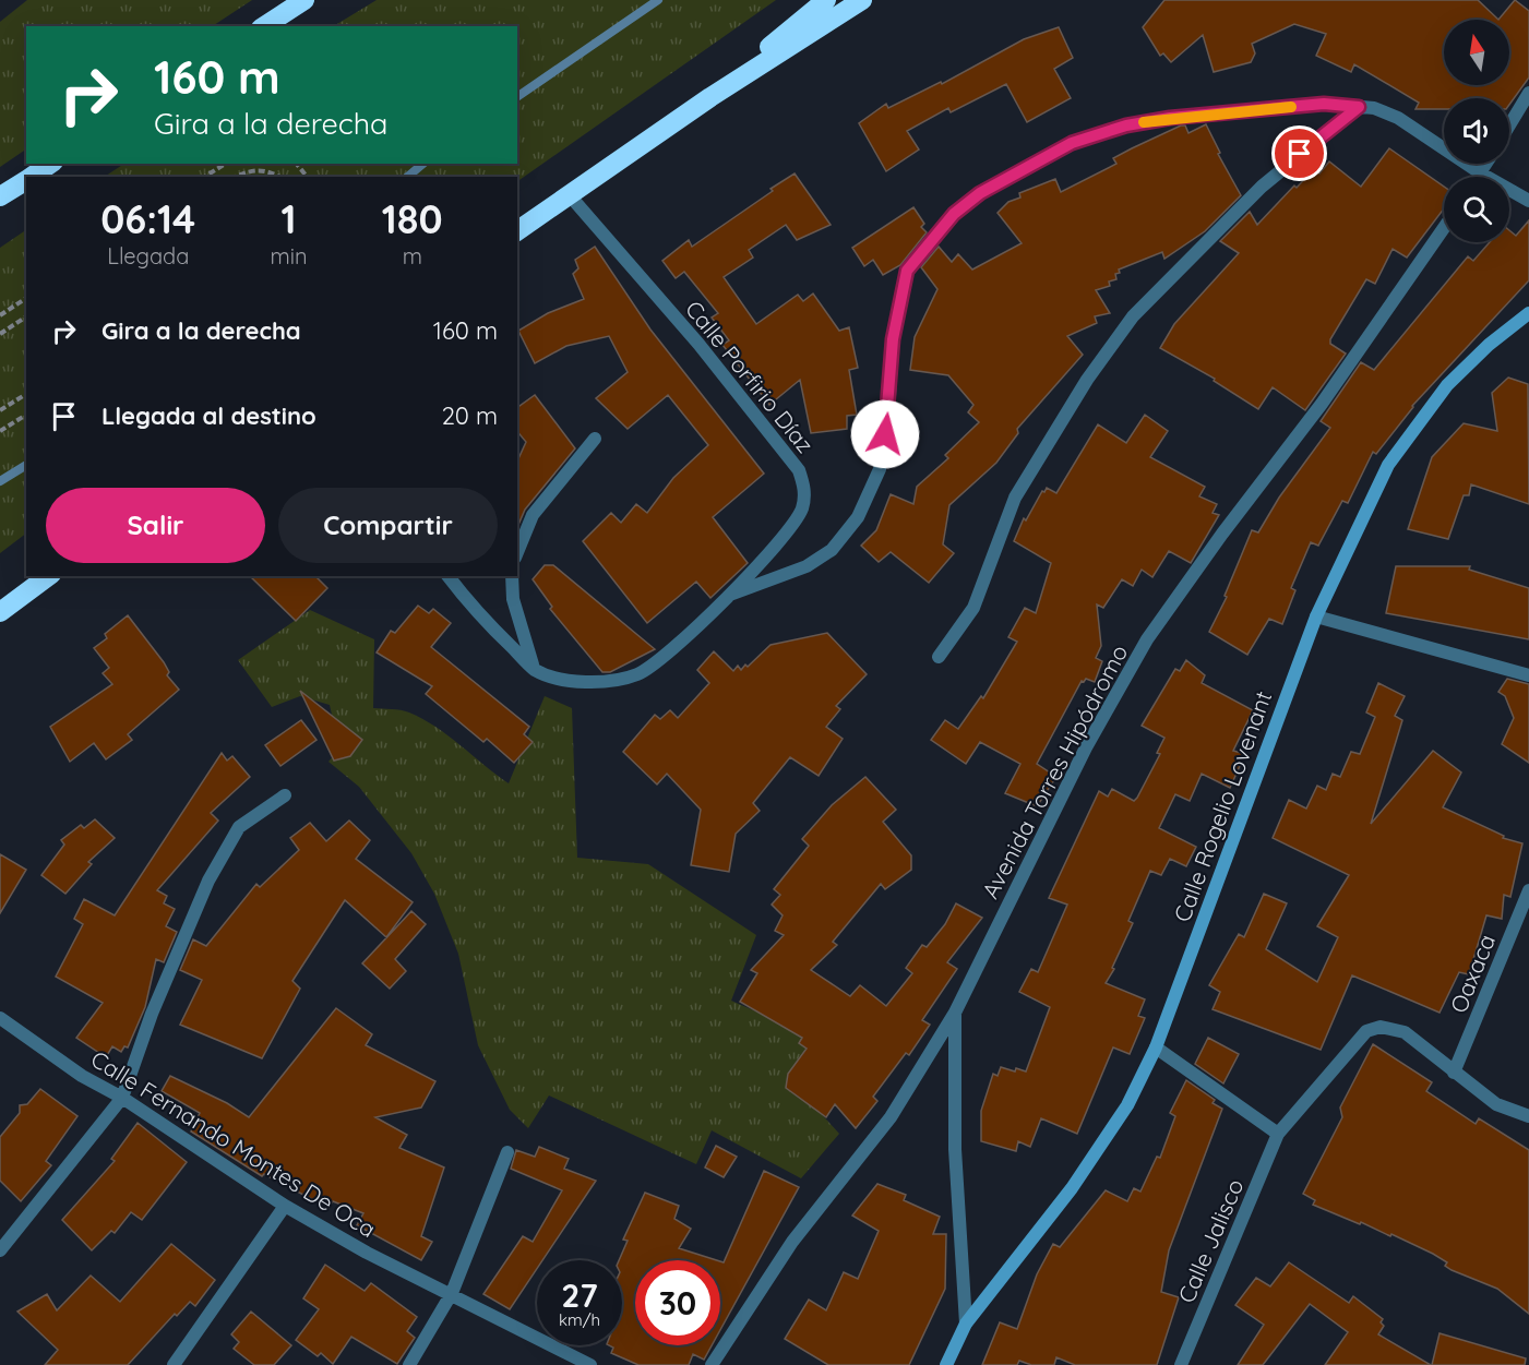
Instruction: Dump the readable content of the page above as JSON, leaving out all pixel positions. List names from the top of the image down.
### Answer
{
  "streets": {
    "street": [
      "Calle Porfirio Díaz",
      "Avenida Torres Hipódromo",
      "Calle Rogelio Lovenant",
      "Oaxaca",
      "Calle Fernando Montes De Oca",
      "Calle Jalisco"
    ]
  },
  "crossings": [
    ["Avenida Torres Hipódromo", "Calle Rogelio Lovenant"],
    ["Oaxaca", "Calle Jalisco"]
  ],
  "north": "top",
  "page": {
    "turn": ["160 m", "Gira a la derecha"],
    "eta": [
      "06:14",
      "Llegada",
      "1",
      "min",
      "180",
      "m"
    ],
    "list": [
      {
        "name": "Gira a la derecha",
        "value": "160 m"
      },
      {
        "name": "Llegada al destino",
        "value": "20 m"
      }
    ],
    "buttons": ["Salir", "Compartir"],
    "speed": "27 km/h",
    "limit": "30"
  }
}
